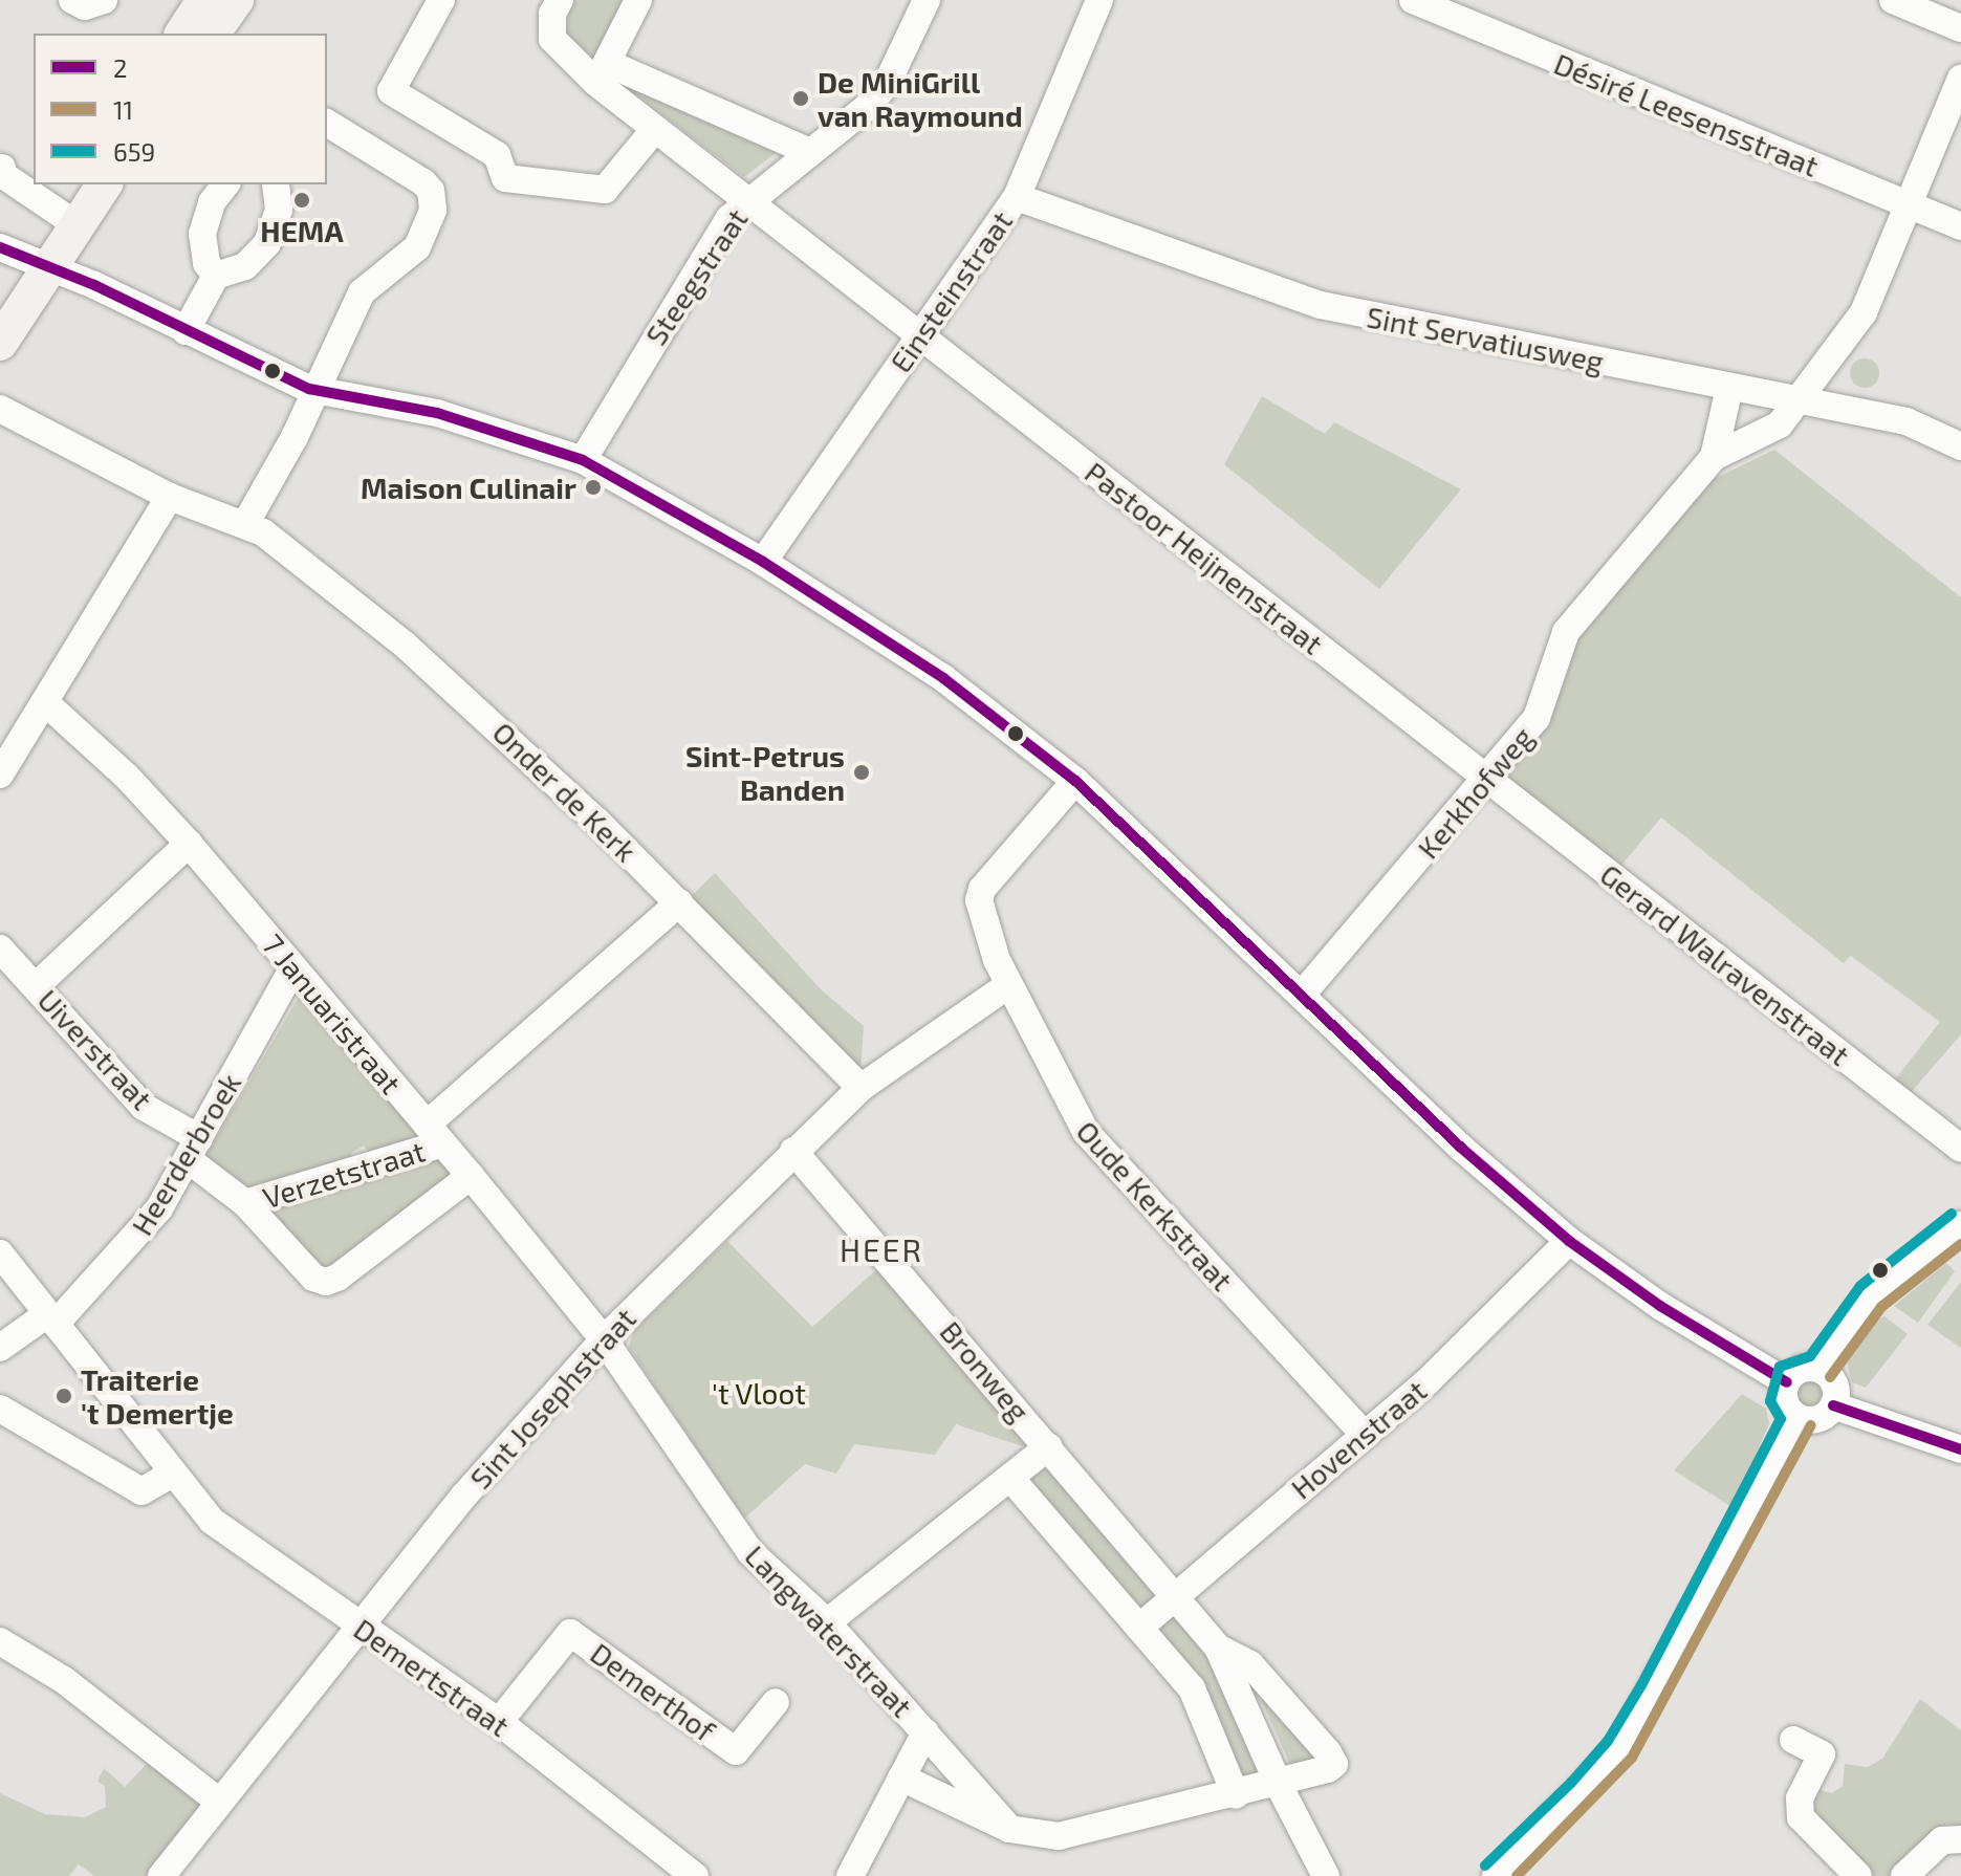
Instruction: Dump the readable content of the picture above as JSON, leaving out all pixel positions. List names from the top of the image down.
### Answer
{
  "streets": {
    "street": [
      "Désiré Leesensstraat",
      "Steegstraat",
      "Einsteinstraat",
      "Sint Servatiusweg",
      "Pastoor Heijnenstraat",
      "Onder de Kerk",
      "Kerkhofweg",
      "Gerard Walravenstraat",
      "7 Januaristraat",
      "Uiverstraat",
      "Heerderbroek",
      "Verzetstraat",
      "Oude Kerkstraat",
      "Bronweg",
      "Sint Josephstraat",
      "Hovenstraat",
      "Langwaterstraat",
      "Demertstraat",
      "Demerthof"
    ]
  },
  "crossings": [
    ["Désiré Leesensstraat", "Kerkhofweg"],
    ["Steegstraat", "Pastoor Heijnenstraat"],
    ["Einsteinstraat", "Sint Servatiusweg"],
    ["Einsteinstraat", "Pastoor Heijnenstraat"],
    ["Sint Servatiusweg", "Kerkhofweg"],
    ["Pastoor Heijnenstraat", "Kerkhofweg"],
    ["Pastoor Heijnenstraat", "Gerard Walravenstraat"],
    ["Onder de Kerk", "Sint Josephstraat"],
    ["Kerkhofweg", "Gerard Walravenstraat"],
    ["7 Januaristraat", "Heerderbroek"],
    ["7 Januaristraat", "Verzetstraat"],
    ["7 Januaristraat", "Sint Josephstraat"],
    ["7 Januaristraat", "Langwaterstraat"],
    ["Uiverstraat", "Heerderbroek"],
    ["Uiverstraat", "Verzetstraat"],
    ["Heerderbroek", "Verzetstraat"],
    ["Heerderbroek", "Demertstraat"],
    ["Oude Kerkstraat", "Sint Josephstraat"],
    ["Oude Kerkstraat", "Hovenstraat"],
    ["Bronweg", "Sint Josephstraat"],
    ["Bronweg", "Hovenstraat"],
    ["Sint Josephstraat", "Langwaterstraat"],
    ["Sint Josephstraat", "Demertstraat"],
    ["Demertstraat", "Demerthof"]
  ],
  "districts": ["HEER"],
  "parks": ["'t Vloot"],
  "places": [
    "De MiniGrill van Raymound",
    "HEMA",
    "Maison Culinair",
    "Sint-Petrus Banden",
    "Traiterie 't Demertje"
  ],
  "lines": ["transit line 2", "transit line 659", "transit line 11"],
  "legend": ["2", "11", "659"]
}
